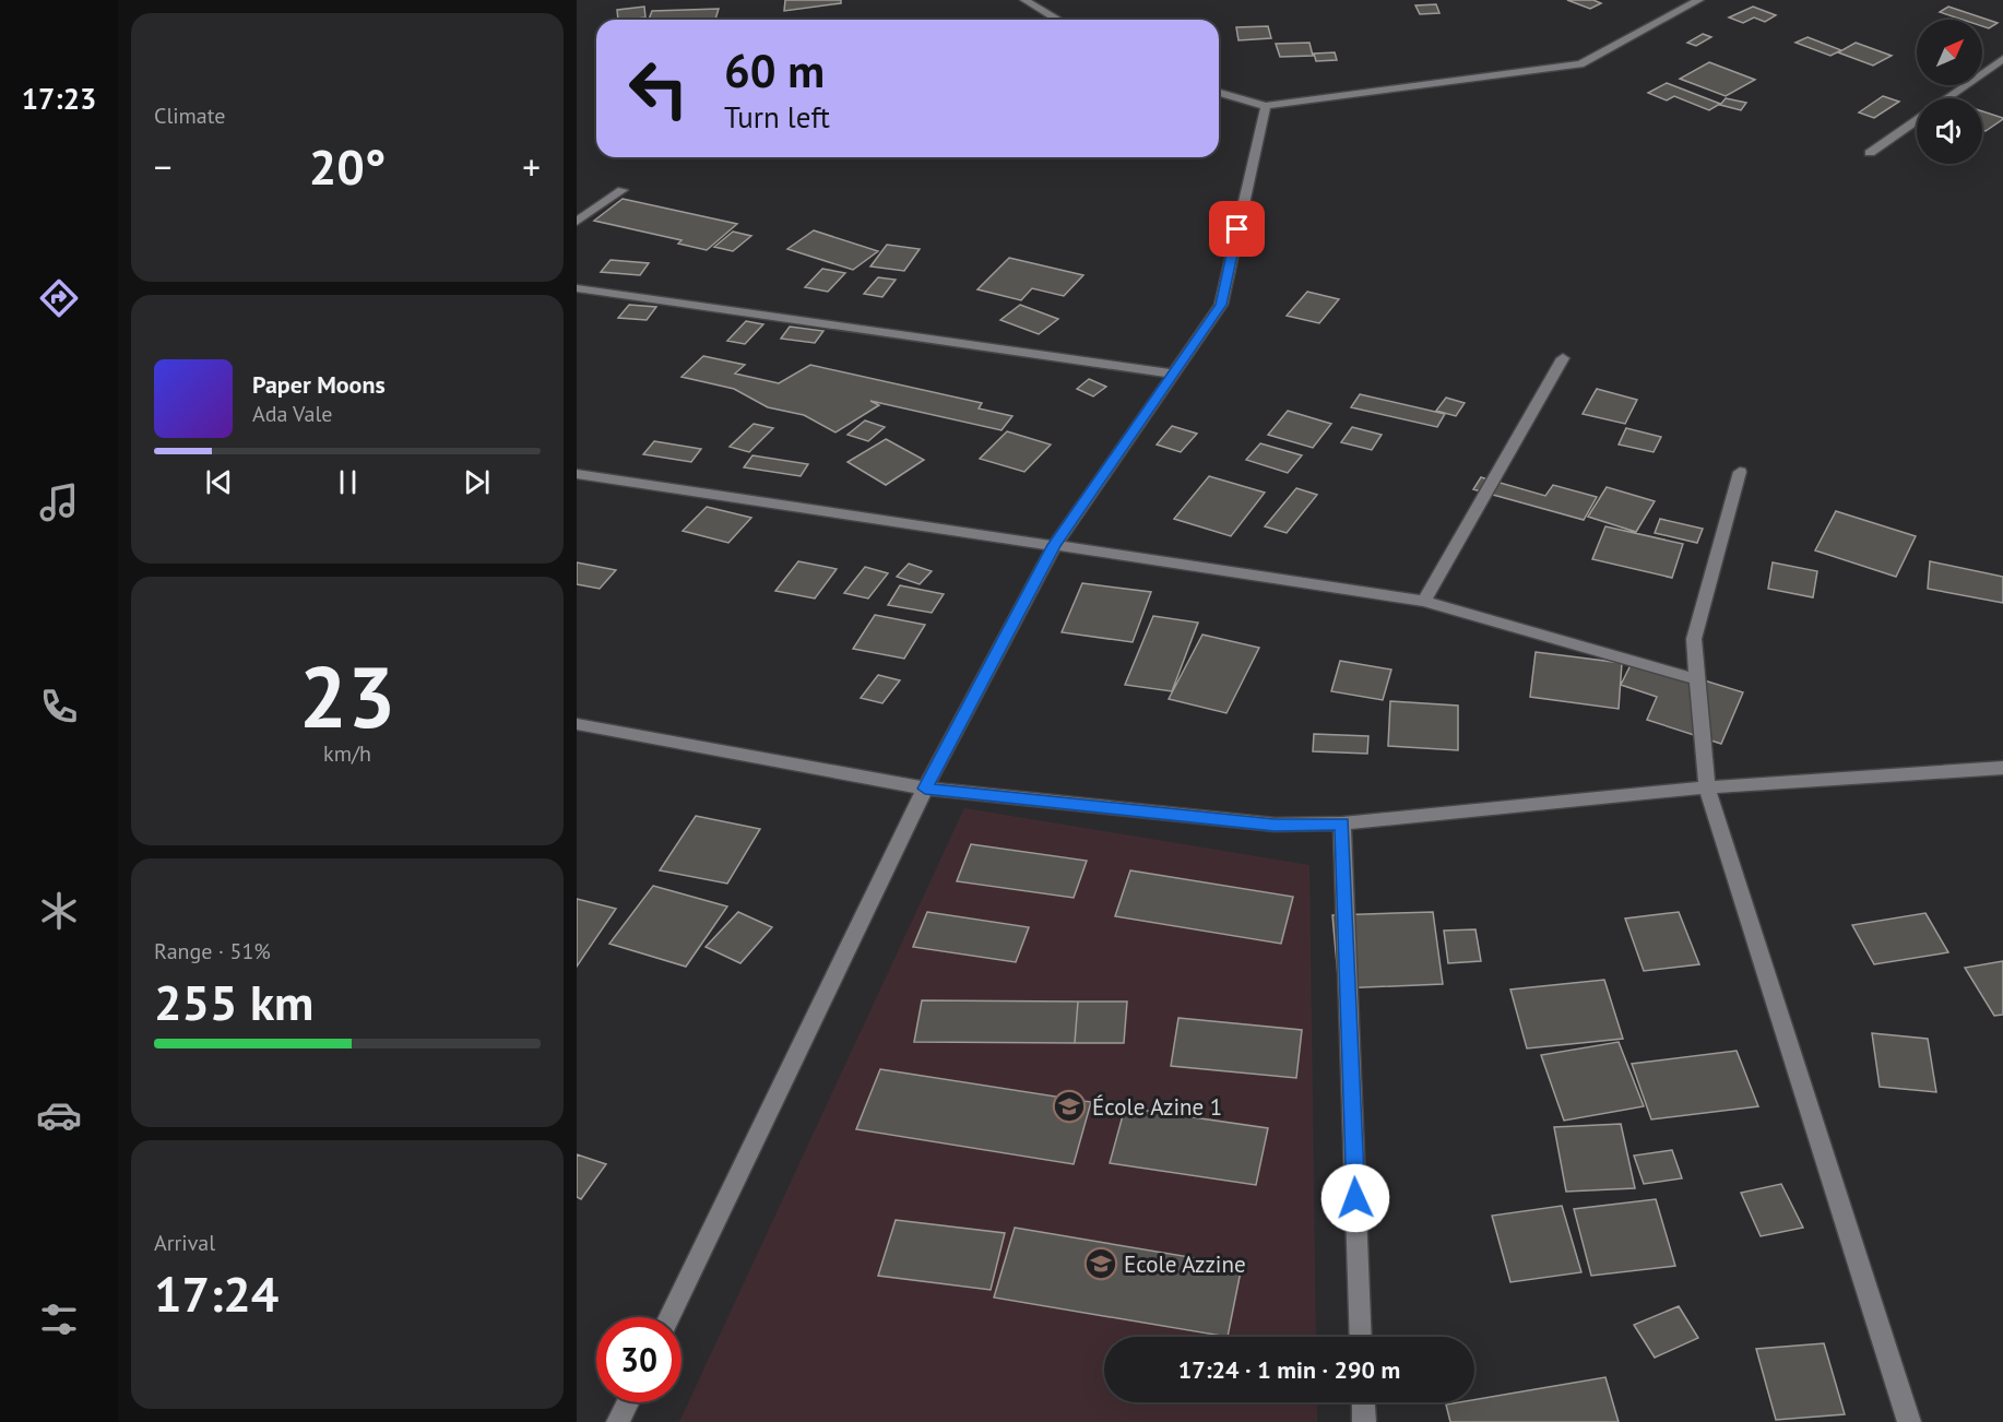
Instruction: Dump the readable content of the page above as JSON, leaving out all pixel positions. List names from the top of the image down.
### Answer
{
  "places": {
    "school or university": ["École Azine 1", "Ecole Azzine"]
  },
  "north": "top right",
  "page": {
    "tabs": "17:23",
    "tile": [
      "Climate",
      ["23", "km/h"],
      ["Range · 51%", "255 km"],
      ["Arrival", "17:24"]
    ],
    "turn": ["60 m", "Turn left"],
    "heat": ["−", "20°", "+"],
    "song": ["Paper Moons", "Ada Vale"],
    "limit": "30",
    "trip": "17:24 · 1 min · 290 m"
  }
}
